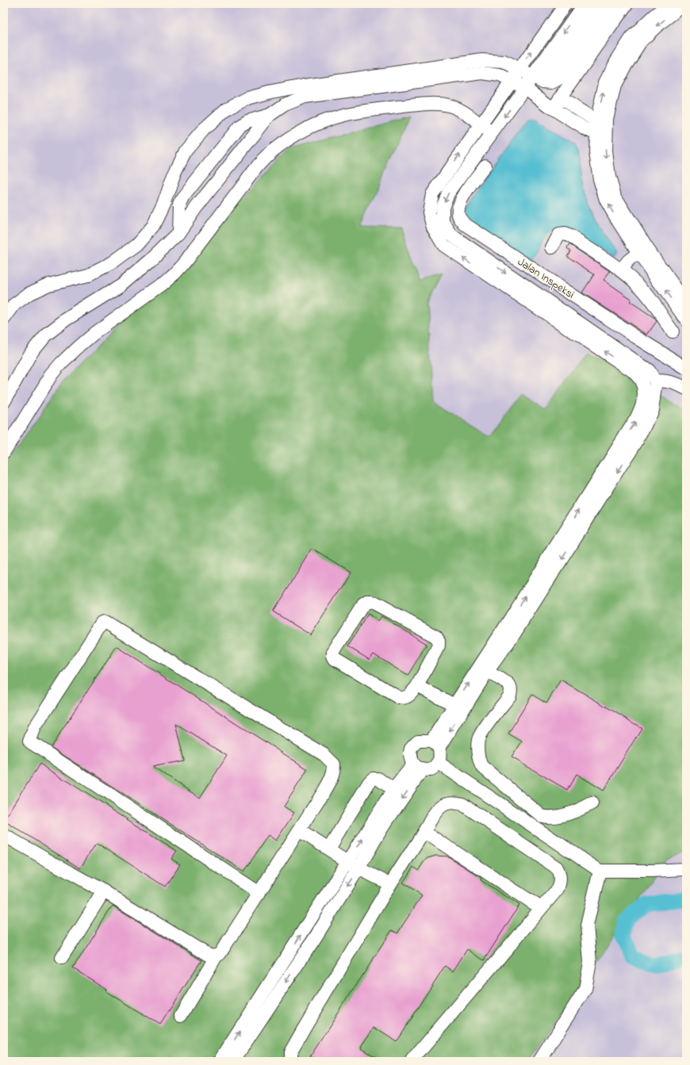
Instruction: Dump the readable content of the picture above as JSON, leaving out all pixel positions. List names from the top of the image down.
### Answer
{
  "streets": {
    "lane": ["Jalan Inspeksi"]
  }
}
